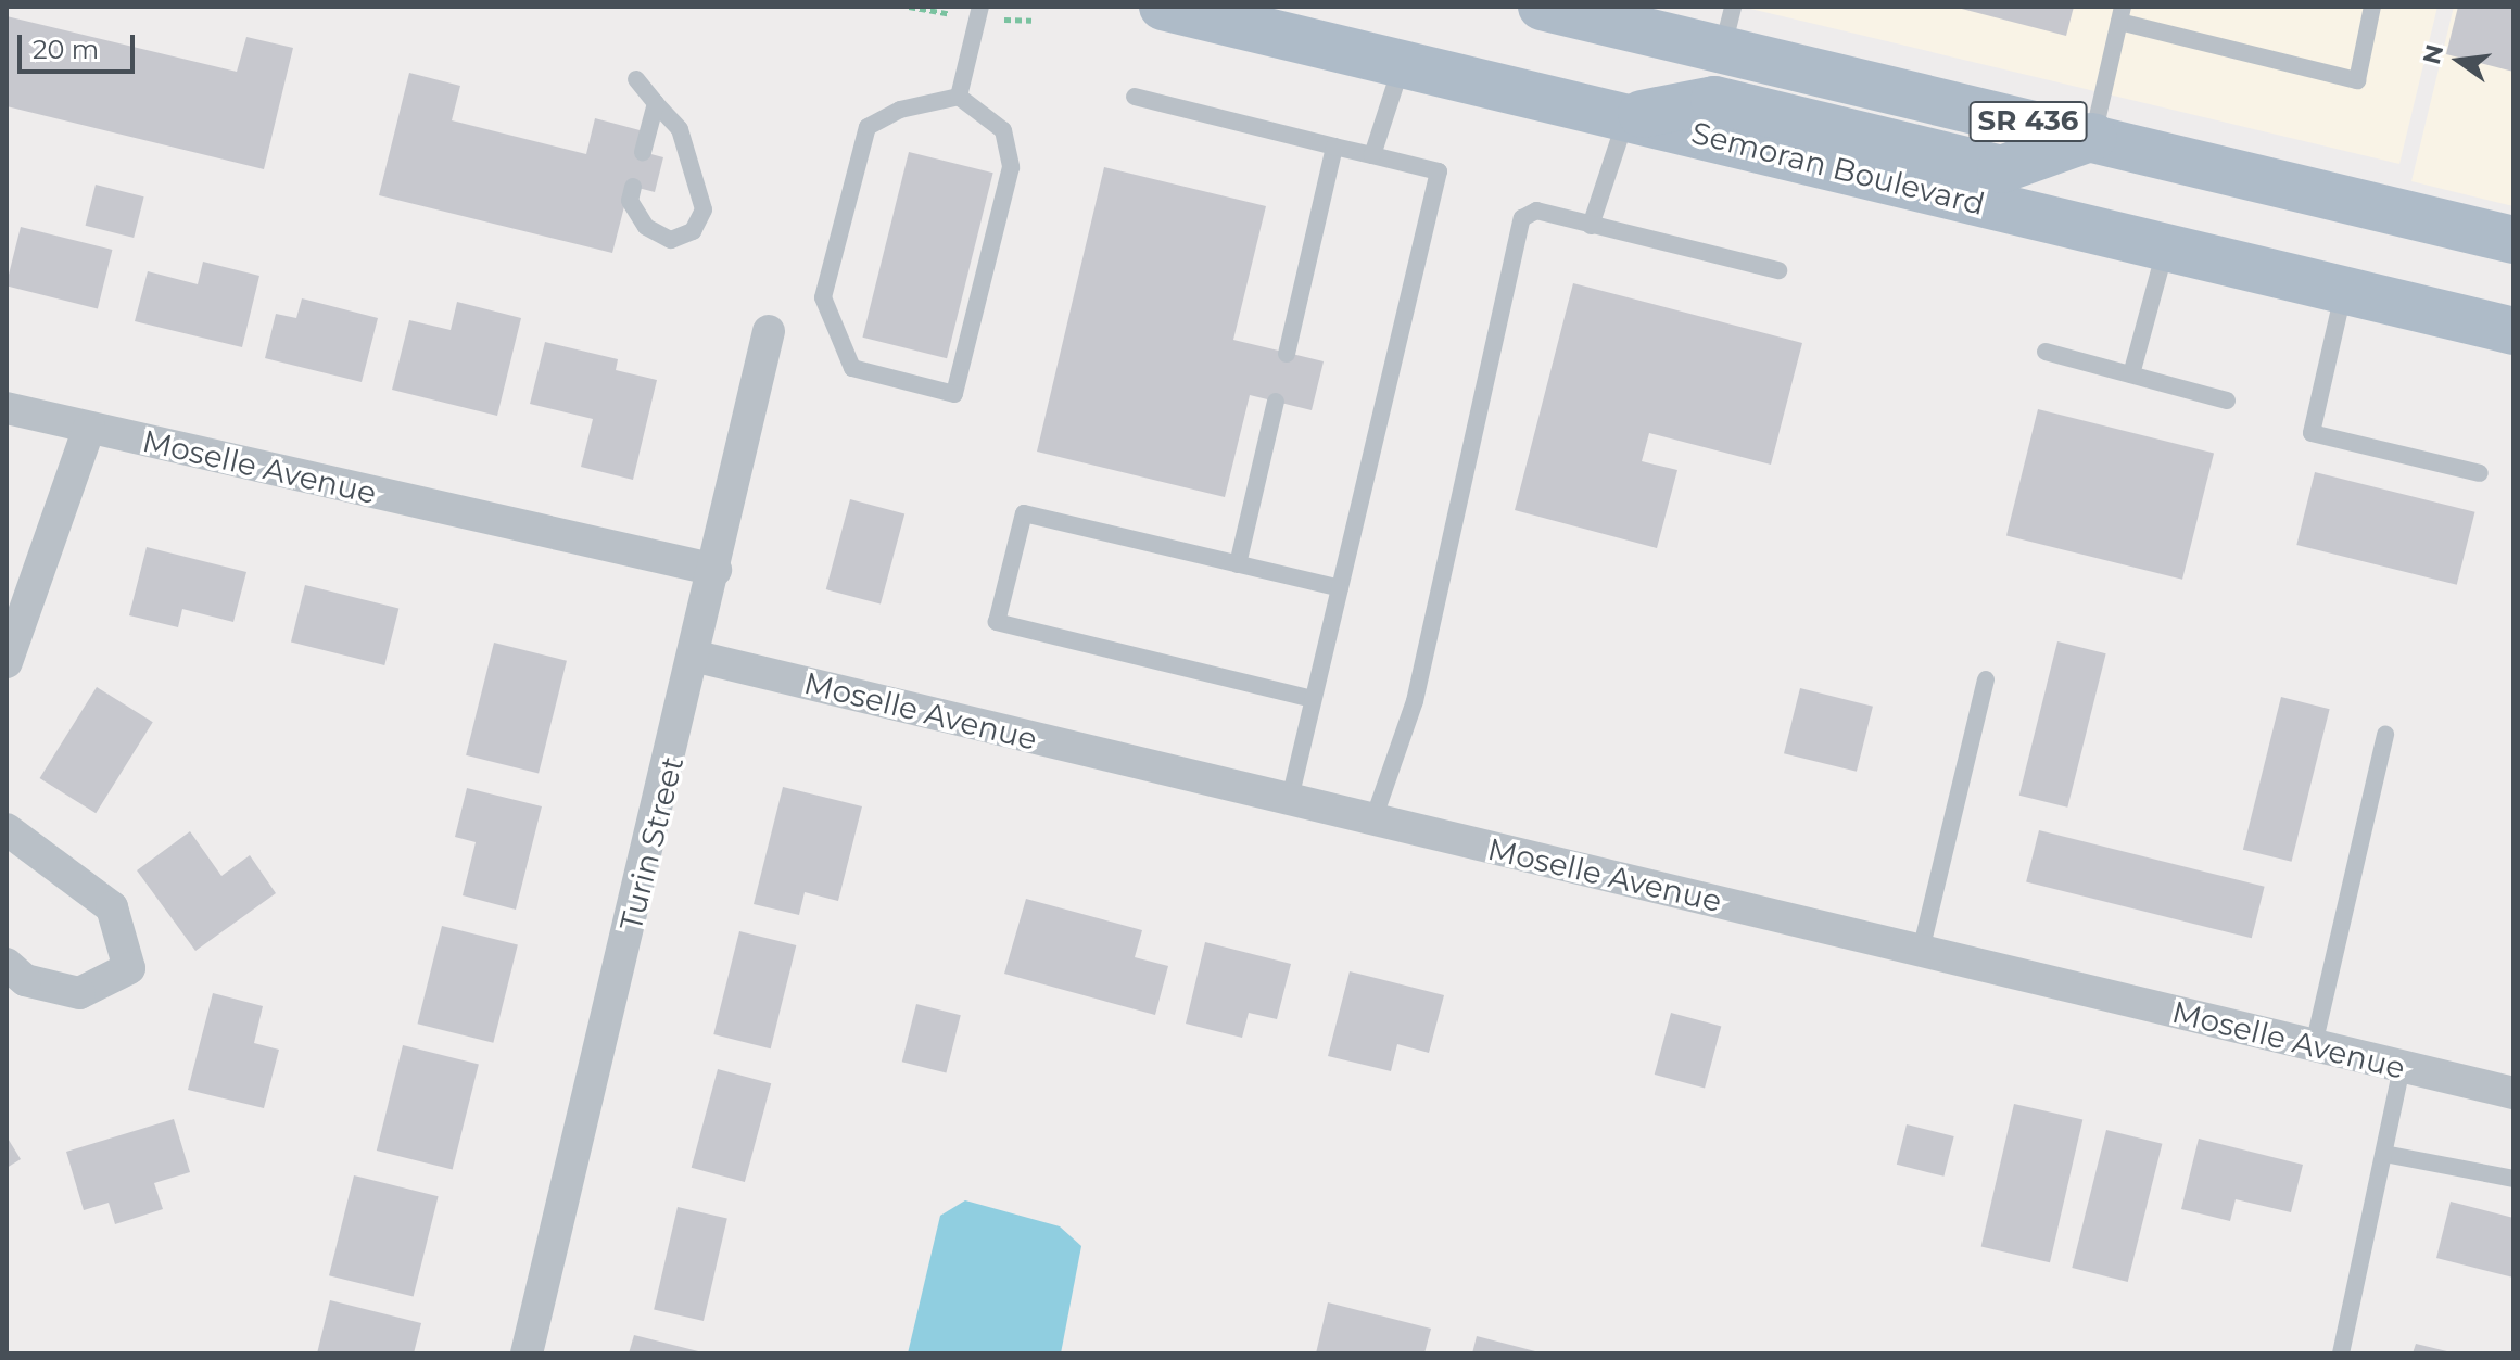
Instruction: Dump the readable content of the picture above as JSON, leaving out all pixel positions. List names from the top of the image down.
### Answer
{
  "streets": {
    "main road": ["SR 436", "Semoran Boulevard"],
    "street": ["Moselle Avenue", "Turin Street"]
  },
  "crossings": [
    ["Moselle Avenue", "Turin Street"]
  ],
  "scale_bar": "20 m",
  "north": "left"
}
